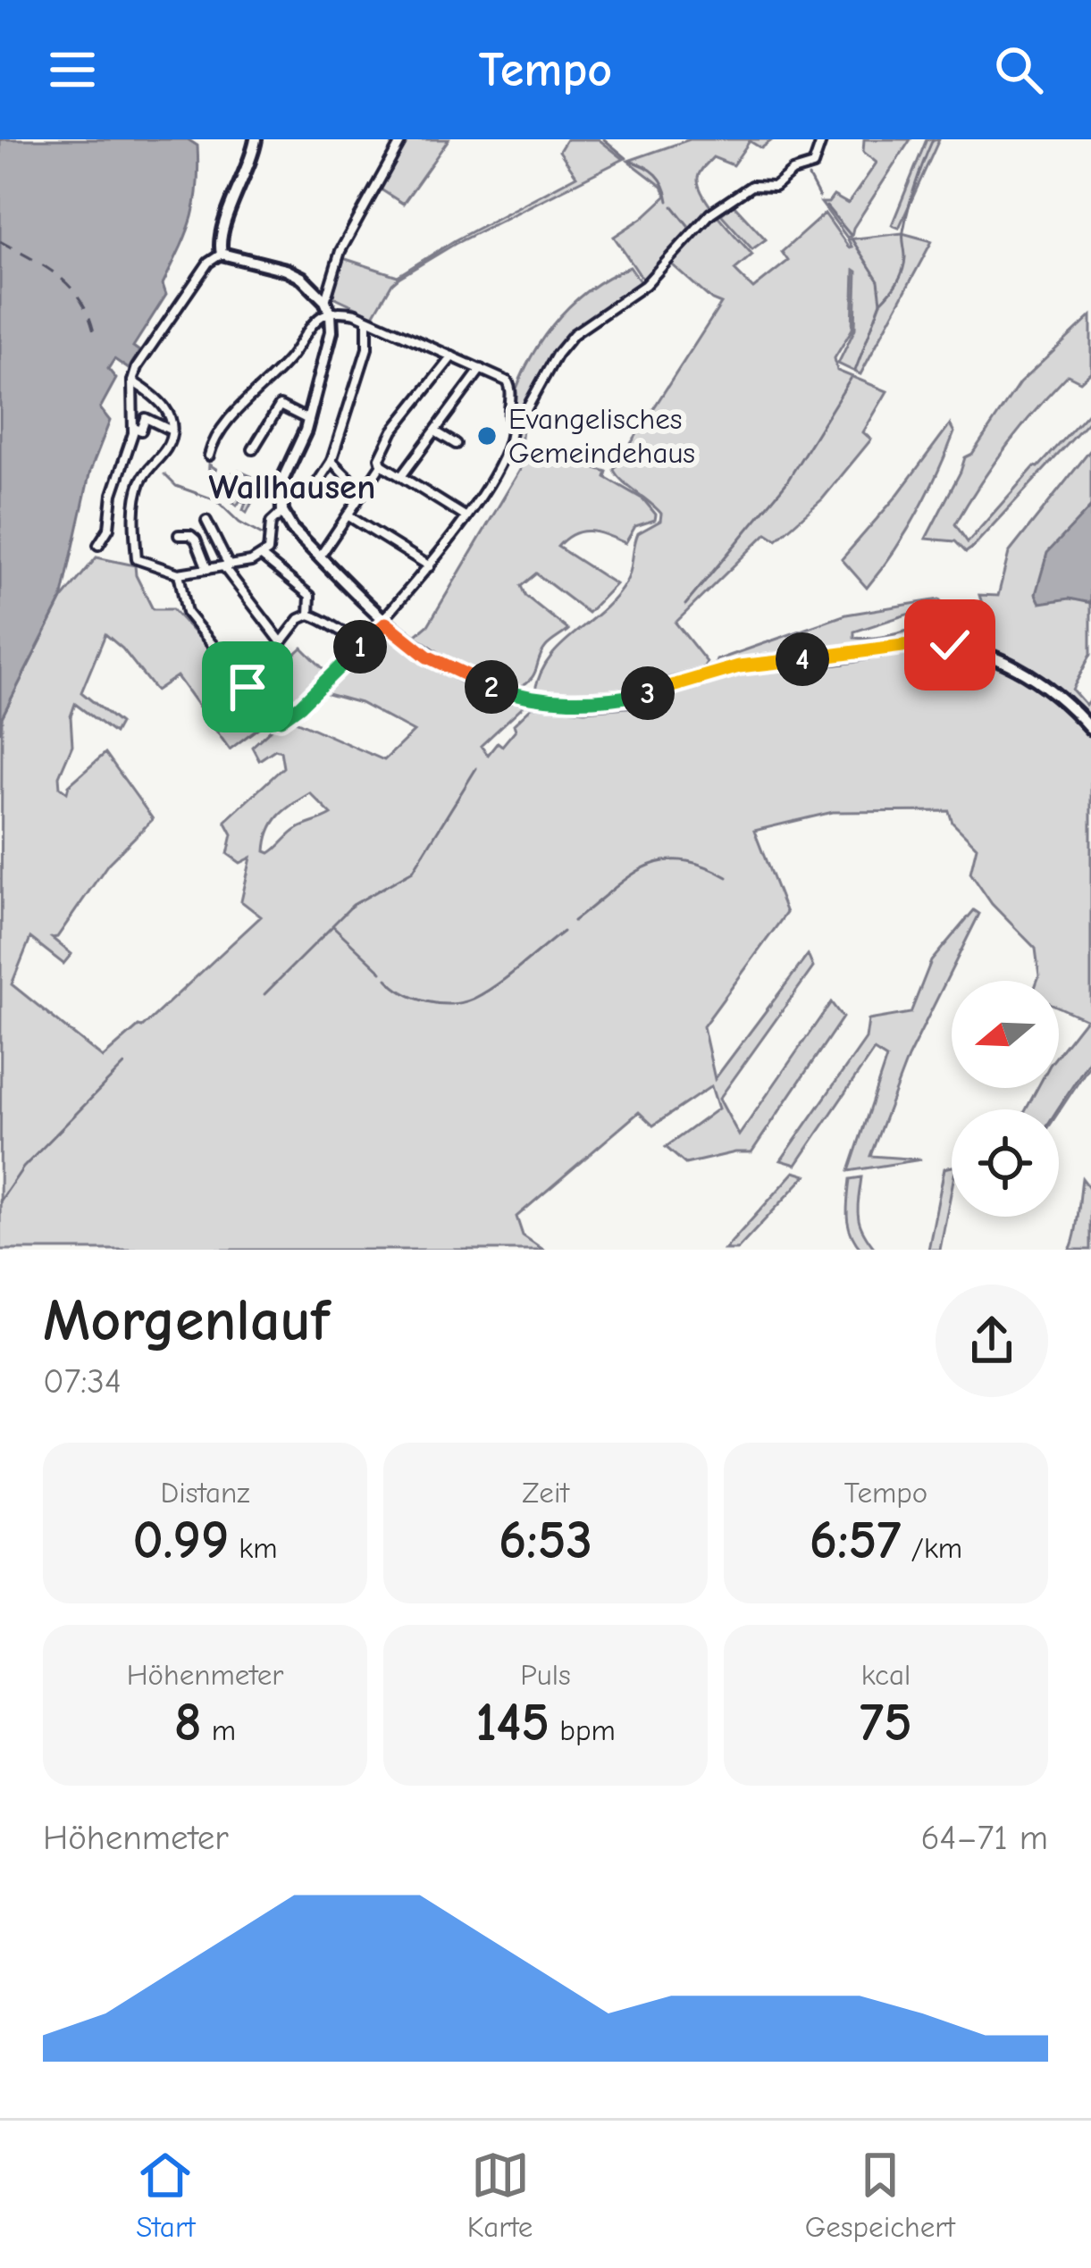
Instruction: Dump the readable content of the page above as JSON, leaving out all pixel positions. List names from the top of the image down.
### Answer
{
  "districts": ["Wallhausen"],
  "places": ["Evangelisches Gemeindehaus"],
  "north": "left",
  "page": {
    "header": "Tempo",
    "pins": [
      "1",
      "4",
      "2",
      "3"
    ],
    "heading": ["Morgenlauf", "07:34"],
    "stats": [
      ["Distanz", "0.99 km"],
      ["Zeit", "6:53"],
      ["Tempo", "6:57 /km"],
      ["Höhenmeter", "8 m"],
      ["Puls", "145 bpm"],
      ["kcal", "75"]
    ],
    "chart": ["Höhenmeter", "64–71 m"],
    "tabs": ["Start", "Karte", "Gespeichert"]
  }
}
